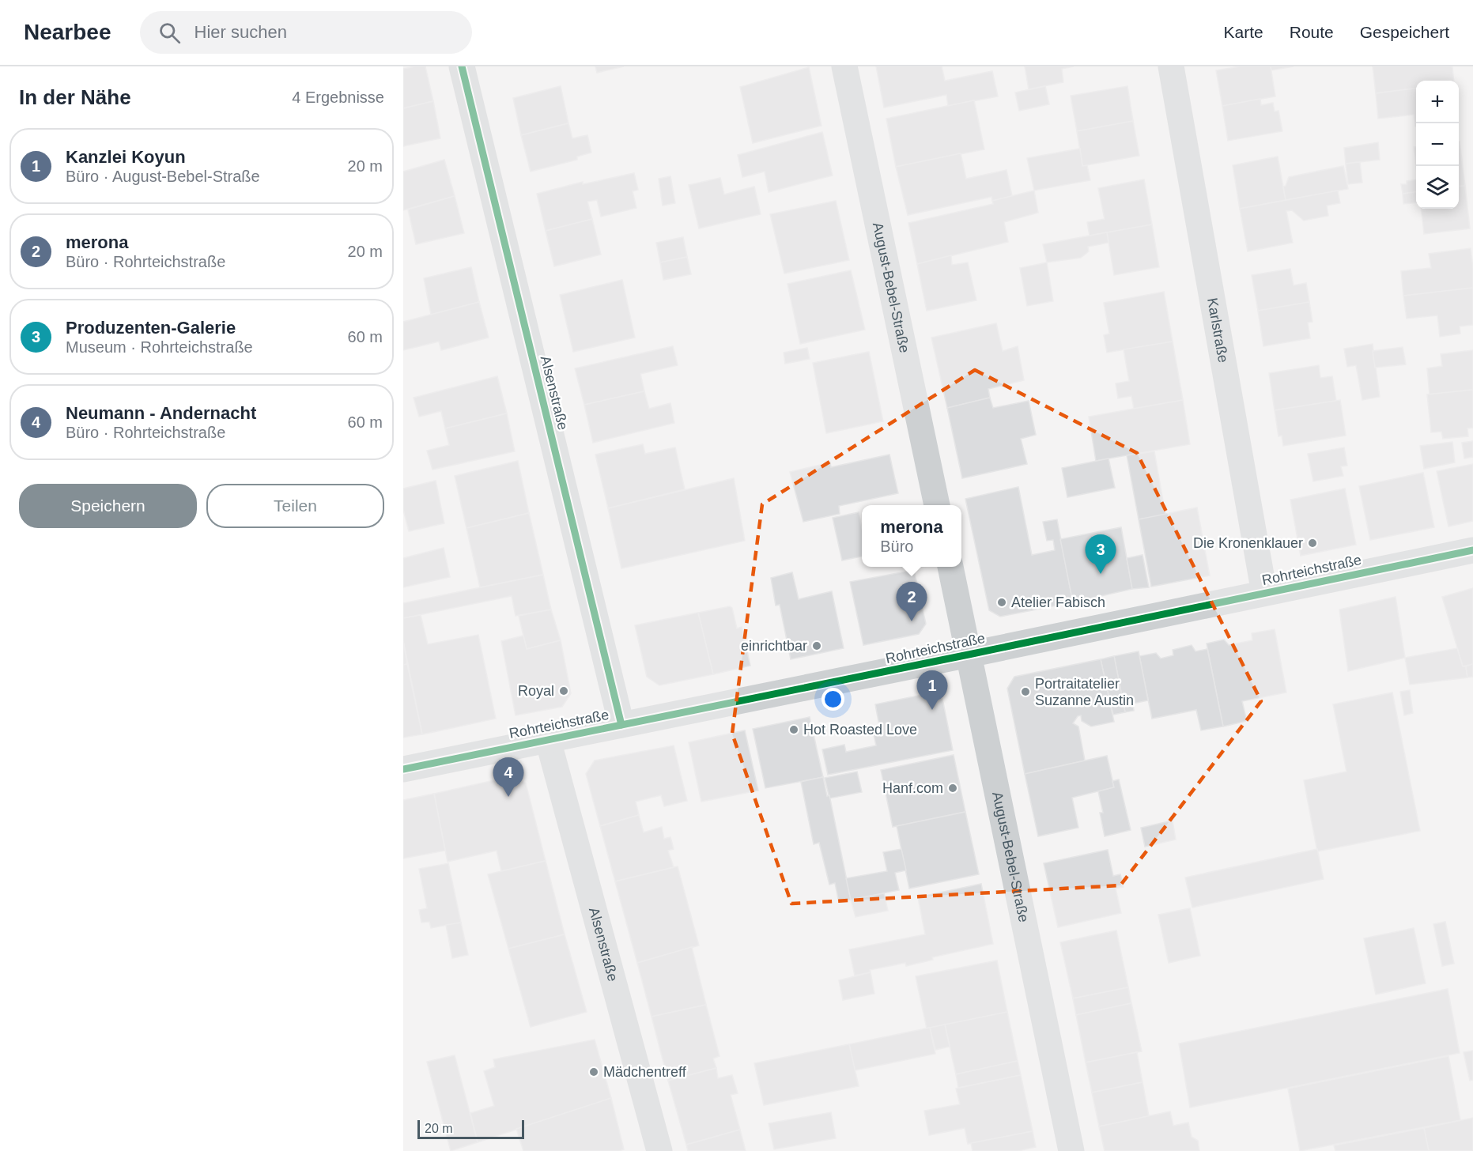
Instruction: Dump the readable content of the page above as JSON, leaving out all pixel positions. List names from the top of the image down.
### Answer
{
  "streets": {
    "street": [
      "August-Bebel-Straße",
      "Karlstraße",
      "Alsenstraße",
      "Rohrteichstraße"
    ]
  },
  "crossings": [
    ["August-Bebel-Straße", "Rohrteichstraße"],
    ["Karlstraße", "Rohrteichstraße"],
    ["Alsenstraße", "Rohrteichstraße"]
  ],
  "places": [
    "Die Kronenklauer",
    "Atelier Fabisch",
    "einrichtbar",
    "Royal",
    "Portraitatelier Suzanne Austin",
    "Hot Roasted Love",
    "Hanf.com",
    "Mädchentreff"
  ],
  "scale_bar": "20 m",
  "page": {
    "header": "Nearbee",
    "search": "Hier suchen",
    "nav": ["Karte", "Route", "Gespeichert"],
    "heading": ["In der Nähe", "4 Ergebnisse"],
    "map_buttons": ["+", "−"],
    "list": [
      {
        "mark": "1",
        "name": "Kanzlei Koyun",
        "note": "Büro · August-Bebel-Straße",
        "value": "20 m"
      },
      {
        "mark": "2",
        "name": "merona",
        "note": "Büro · Rohrteichstraße",
        "value": "20 m"
      },
      {
        "mark": "3",
        "name": "Produzenten-Galerie",
        "note": "Museum · Rohrteichstraße",
        "value": "60 m"
      },
      {
        "mark": "4",
        "name": "Neumann - Andernacht",
        "note": "Büro · Rohrteichstraße",
        "value": "60 m"
      }
    ],
    "buttons": ["Speichern", "Teilen"],
    "popup": ["merona", "Büro"],
    "pins": [
      "3",
      "2",
      "1",
      "4"
    ],
    "scale": "20 m"
  }
}
